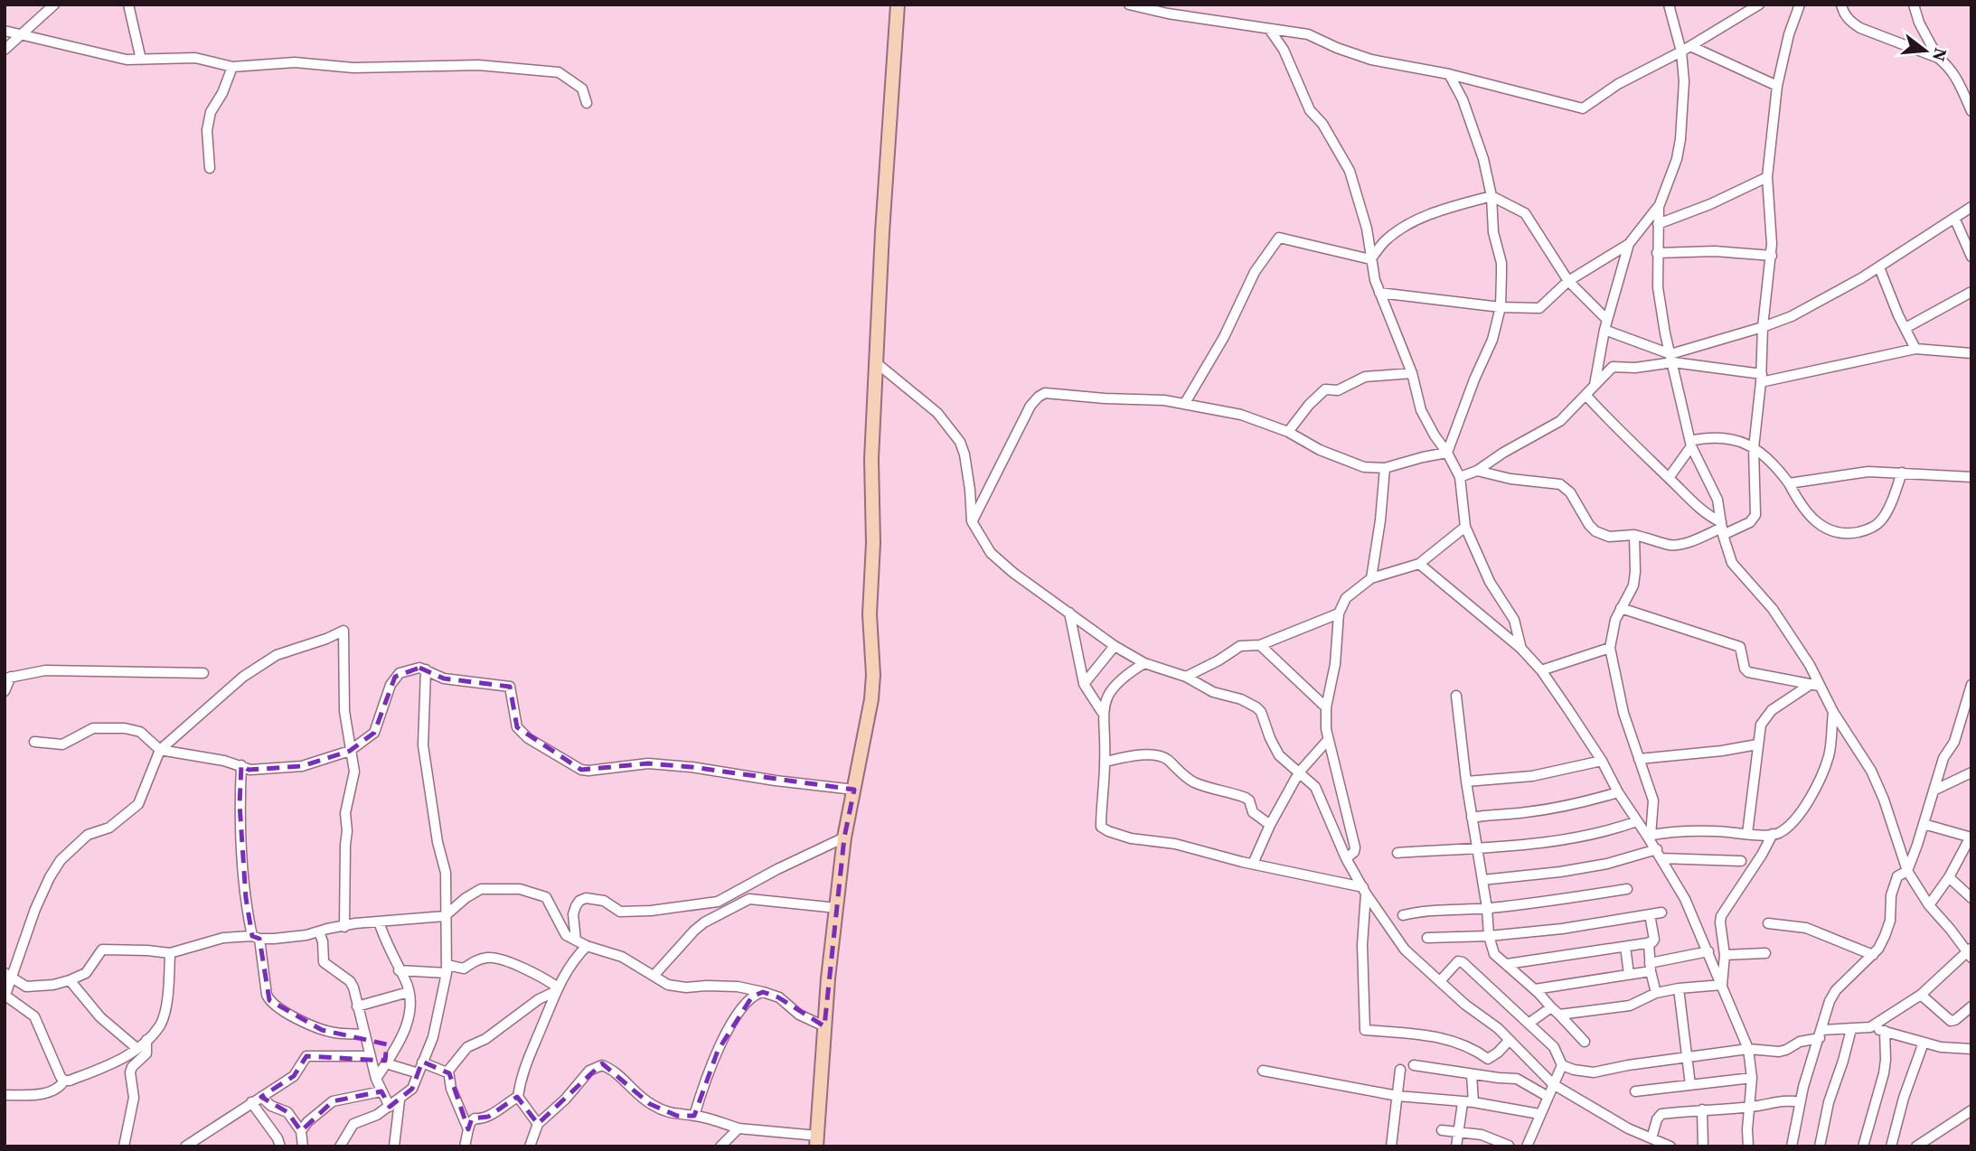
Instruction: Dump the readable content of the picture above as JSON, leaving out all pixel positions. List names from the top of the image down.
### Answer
{
  "north": "right"
}
